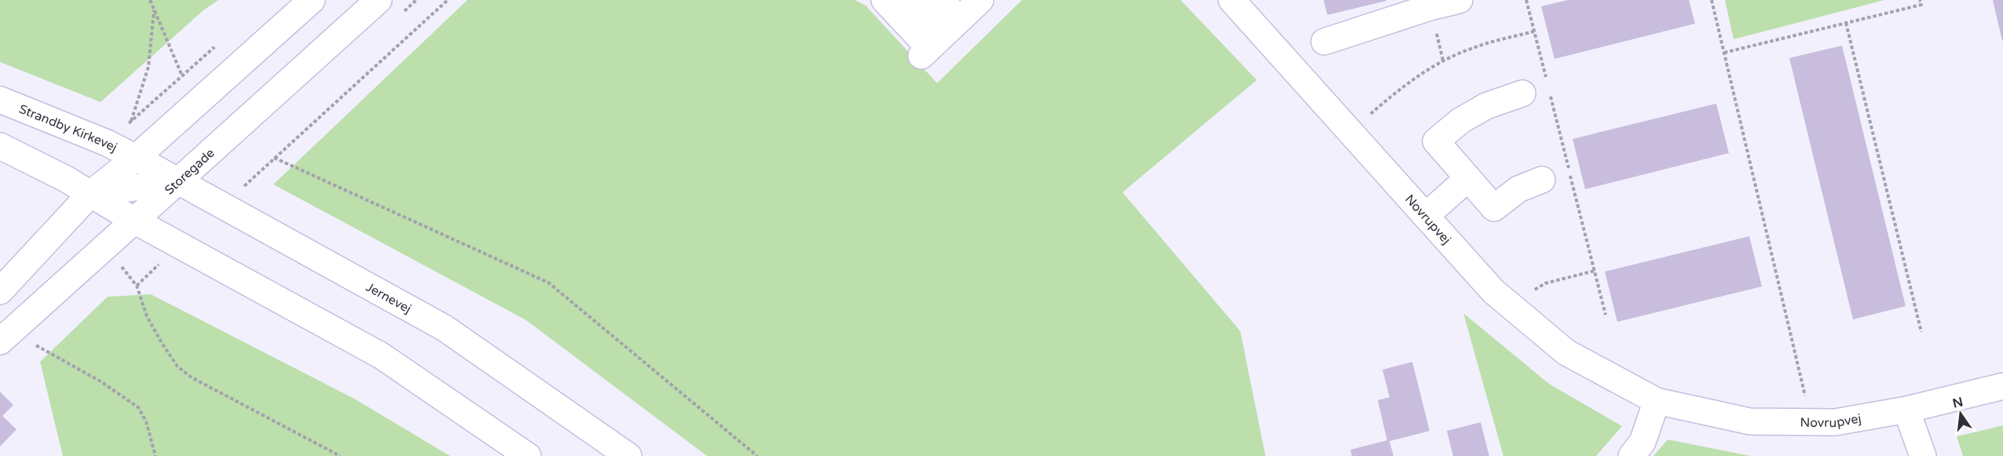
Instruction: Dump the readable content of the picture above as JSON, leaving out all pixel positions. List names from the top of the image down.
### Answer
{
  "streets": {
    "main road": [
      "Strandby Kirkevej",
      "Storegade",
      "Novrupvej",
      "Jernevej"
    ]
  },
  "crossings": [
    ["Strandby Kirkevej", "Jernevej"],
    ["Storegade", "Jernevej"]
  ],
  "north": "top"
}
